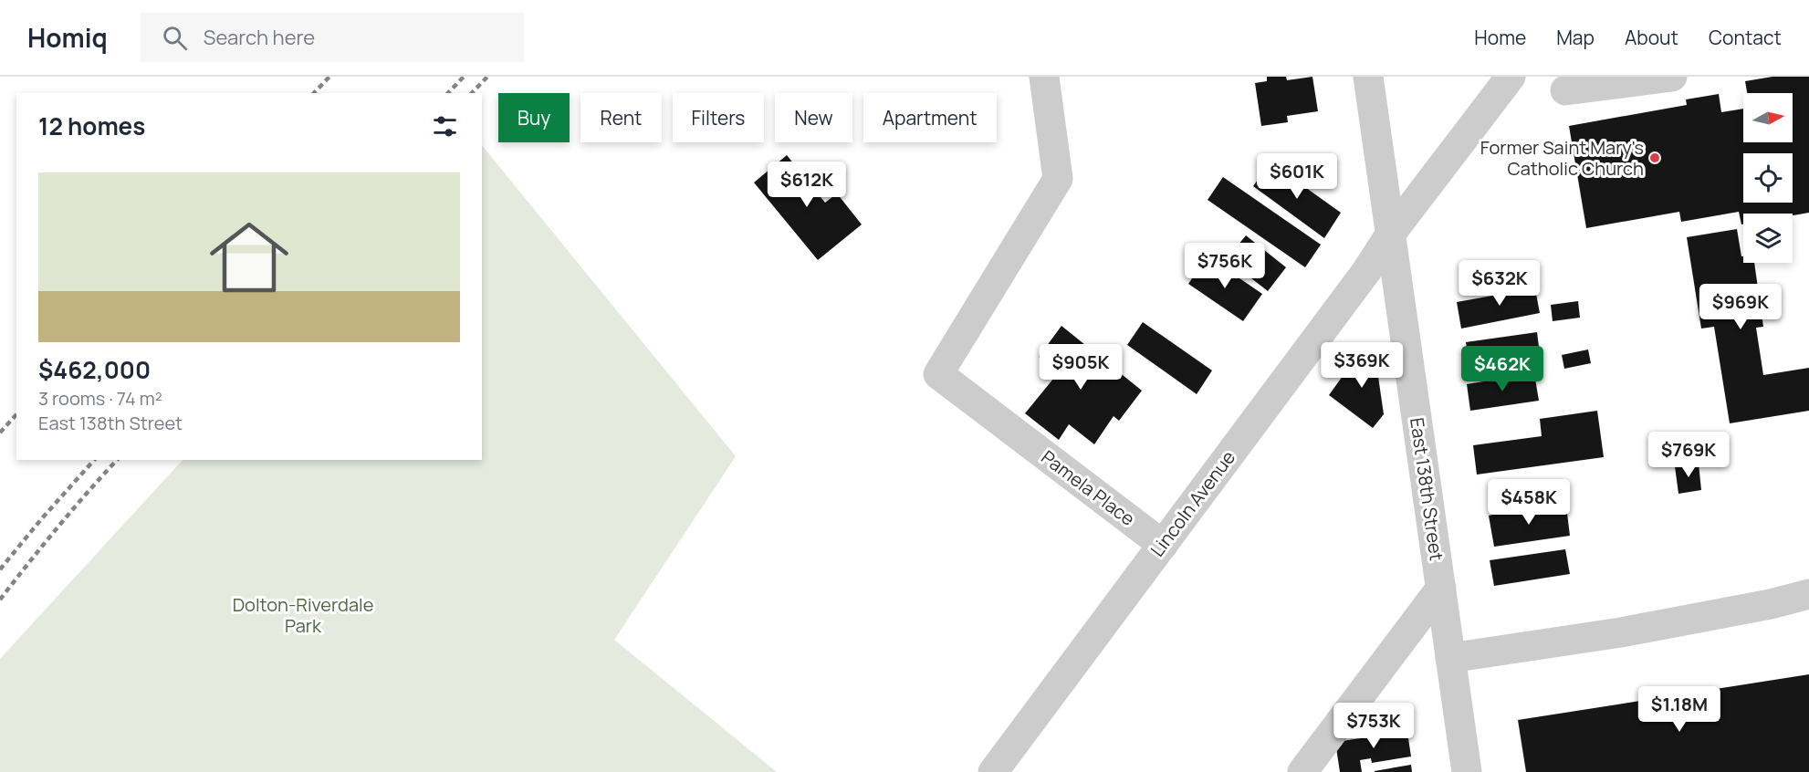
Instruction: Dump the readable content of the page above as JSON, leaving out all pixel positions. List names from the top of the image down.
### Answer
{
  "streets": {
    "street": ["Pamela Place", "East 138th Street", "Lincoln Avenue"]
  },
  "crossings": [
    ["Pamela Place", "Lincoln Avenue"],
    ["East 138th Street", "Lincoln Avenue"]
  ],
  "parks": ["Dolton-Riverdale Park"],
  "places": ["Former Saint Mary's Catholic Church"],
  "north": "right",
  "page": {
    "header": "Homiq",
    "search": "Search here",
    "nav": [
      "Home",
      "Map",
      "About",
      "Contact"
    ],
    "chip": [
      "Buy",
      "Rent",
      "Filters",
      "New",
      "Apartment"
    ],
    "heading": "12 homes",
    "price": [
      "$601K",
      "$612K",
      "$756K",
      "$632K",
      "$969K",
      "$369K",
      "$905K",
      "$462K",
      "$769K",
      "$458K",
      "$1.18M",
      "$753K"
    ],
    "list": [
      {
        "name": "$462,000",
        "note": "3 rooms · 74 m² · East 138th Street"
      }
    ]
  }
}
